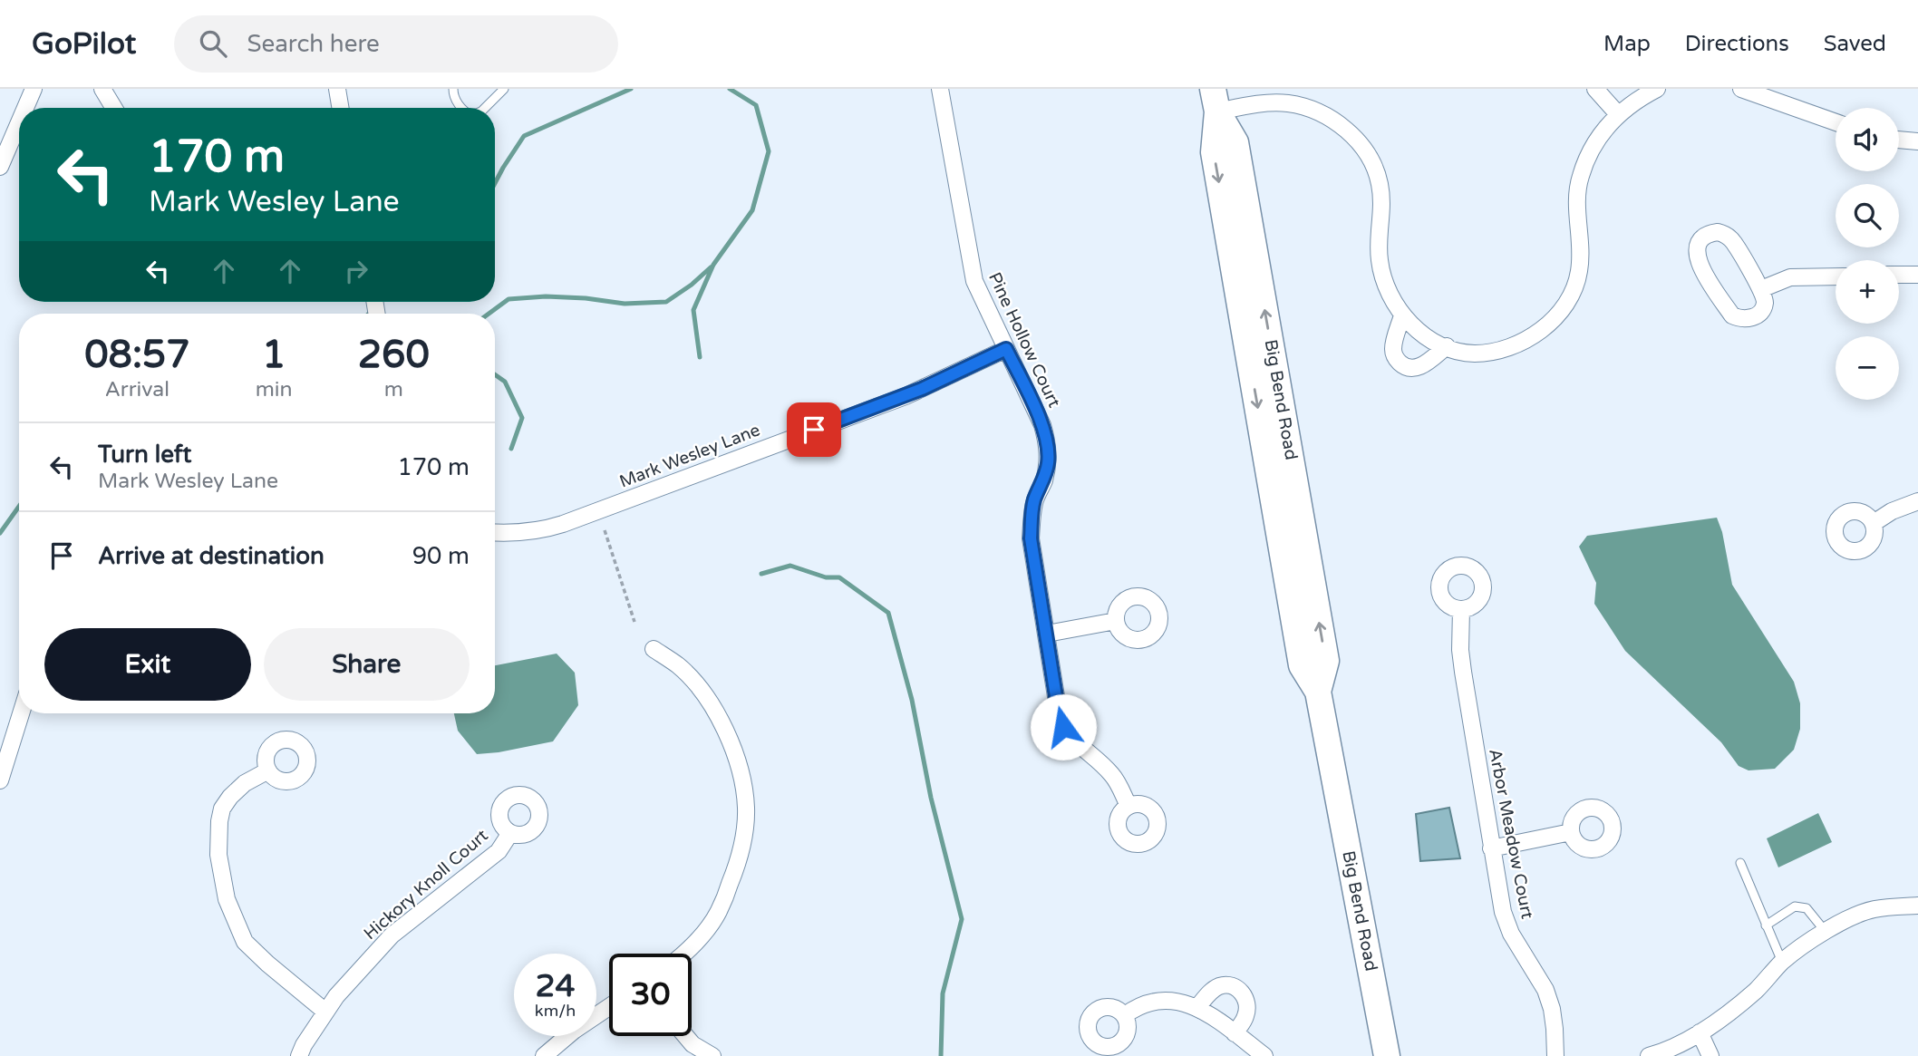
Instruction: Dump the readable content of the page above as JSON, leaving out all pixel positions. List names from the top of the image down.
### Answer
{
  "streets": {
    "main road": ["Big Bend Road"],
    "street": [
      "Pine Hollow Court",
      "Mark Wesley Lane",
      "Arbor Meadow Court",
      "Hickory Knoll Court"
    ]
  },
  "crossings": [
    ["Pine Hollow Court", "Mark Wesley Lane"]
  ],
  "page": {
    "header": "GoPilot",
    "search": "Search here",
    "nav": ["Map", "Directions", "Saved"],
    "map_buttons": ["+", "−"],
    "turn": ["170 m", "Mark Wesley Lane"],
    "eta": [
      "08:57",
      "Arrival",
      "1",
      "min",
      "260",
      "m"
    ],
    "list": [
      {
        "name": "Turn left",
        "note": "Mark Wesley Lane",
        "value": "170 m"
      },
      {
        "name": "Arrive at destination",
        "value": "90 m"
      }
    ],
    "buttons": ["Exit", "Share"],
    "speed": "24 km/h",
    "limit": "30"
  }
}
